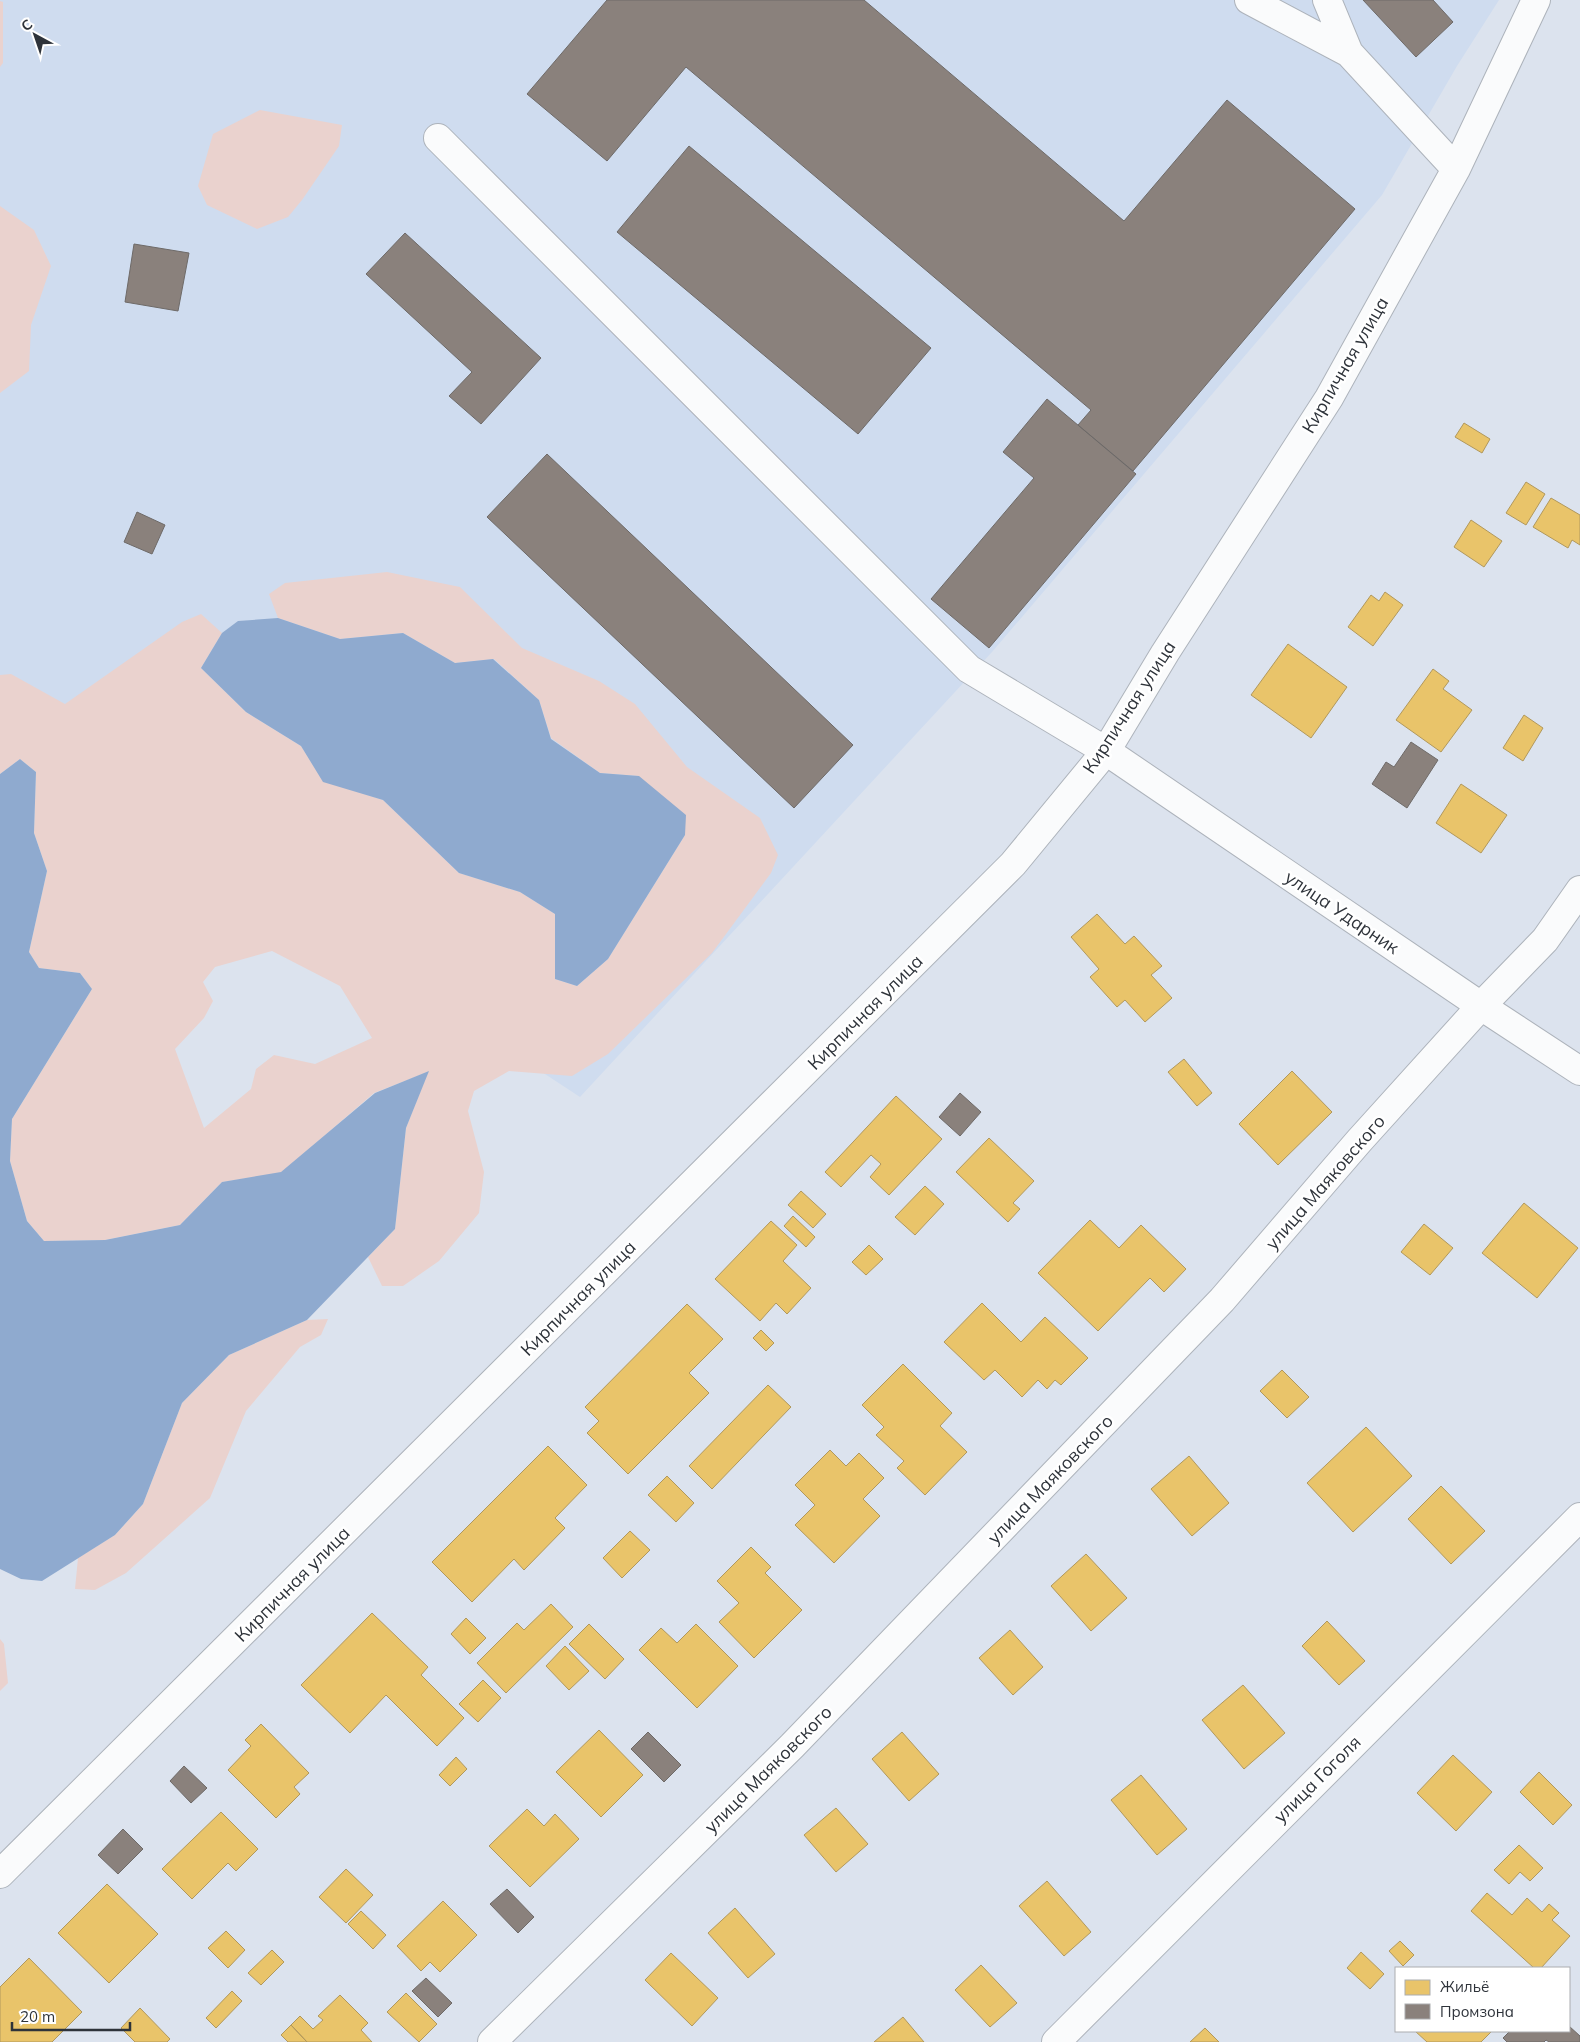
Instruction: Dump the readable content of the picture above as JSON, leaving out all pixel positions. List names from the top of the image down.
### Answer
{
  "streets": {
    "street": [
      "Кирпичная улица",
      "улица Ударник",
      "улица Маяковского",
      "улица Гоголя"
    ]
  },
  "crossings": [
    ["Кирпичная улица", "улица Ударник"],
    ["улица Ударник", "улица Маяковского"]
  ],
  "legend": ["Жильё", "Промзона"],
  "scale_bar": "20 m",
  "north": "top left"
}
